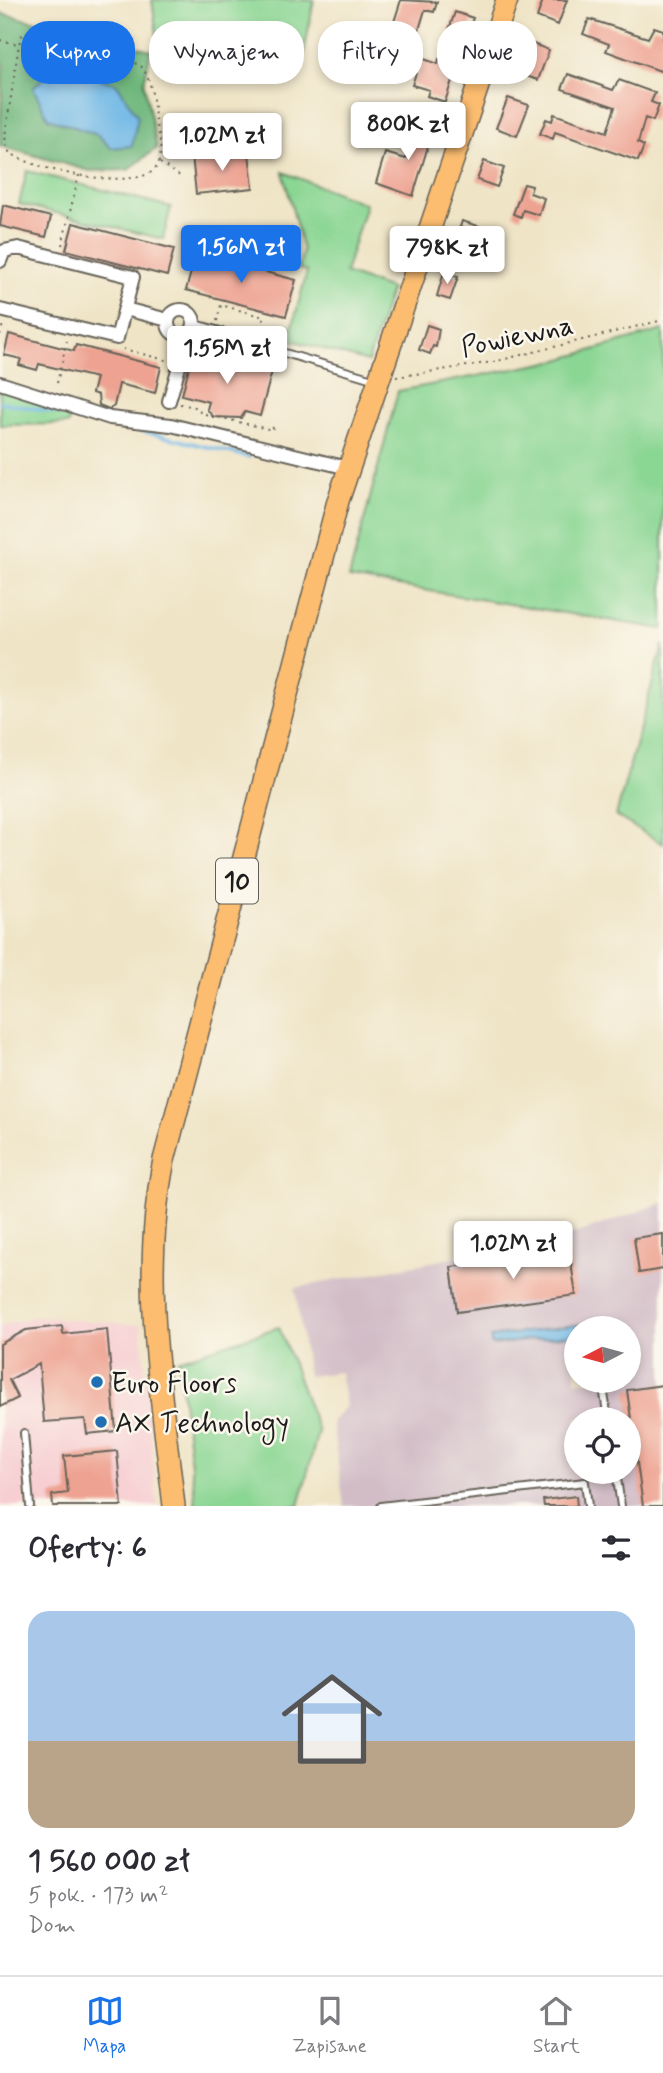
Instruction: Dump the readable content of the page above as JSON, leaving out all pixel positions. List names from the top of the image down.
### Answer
{
  "streets": {
    "main road": ["10"],
    "path": ["Powiewna"]
  },
  "crossings": [
    ["Powiewna", "10"]
  ],
  "places": ["Euro Floors", "AX Technology"],
  "north": "left",
  "page": {
    "chip": [
      "Kupno",
      "Wynajem",
      "Filtry",
      "Nowe"
    ],
    "price": [
      "800K zł",
      "1.02M zł",
      "1.56M zł",
      "798K zł",
      "1.55M zł",
      "1.02M zł"
    ],
    "heading": "Oferty: 6",
    "list": [
      {
        "name": "1 560 000 zł",
        "note": "5 pok. · 173 m² · Dom"
      }
    ],
    "tabs": ["Mapa", "Zapisane", "Start"]
  }
}
